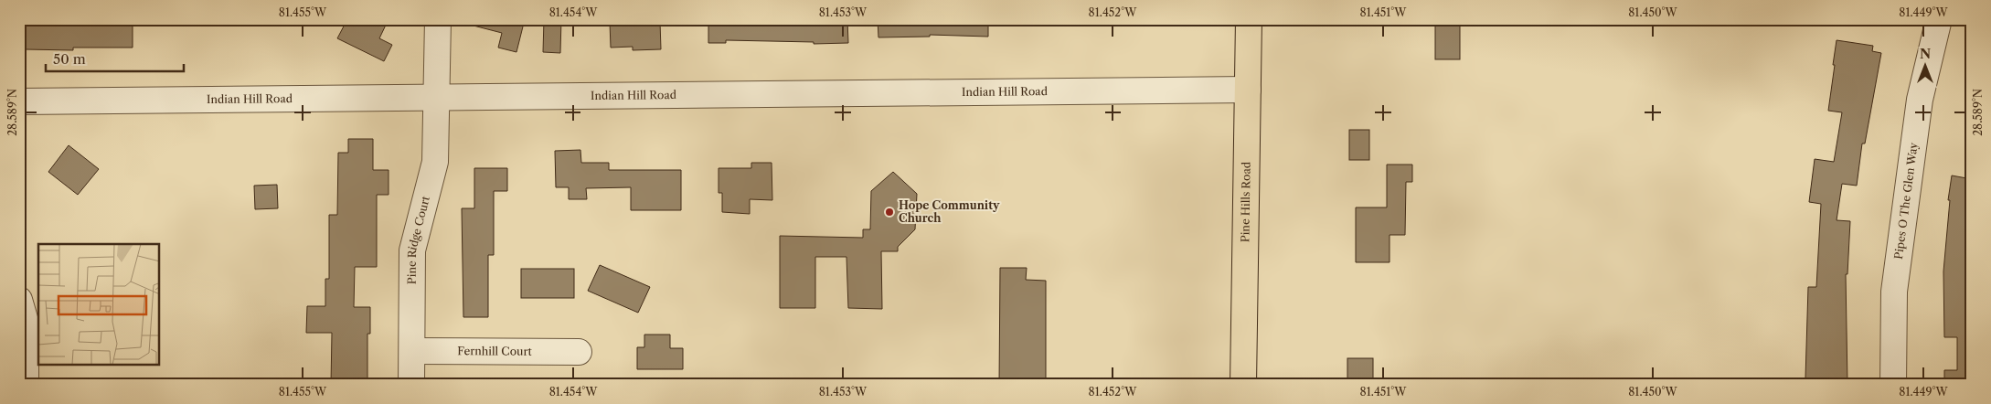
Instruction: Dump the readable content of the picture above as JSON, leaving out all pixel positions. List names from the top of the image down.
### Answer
{
  "streets": {
    "main road": ["Pine Hills Road"],
    "street": [
      "Indian Hill Road",
      "Pipes O The Glen Way",
      "Pine Ridge Court",
      "Fernhill Court"
    ]
  },
  "crossings": [
    ["Indian Hill Road", "Pine Hills Road"],
    ["Indian Hill Road", "Pine Ridge Court"],
    ["Pine Ridge Court", "Fernhill Court"]
  ],
  "places": ["Hope Community Church"],
  "scale_bar": "50 m",
  "north": "top",
  "coordinates": [
    "81.455°W",
    "81.454°W",
    "81.453°W",
    "81.452°W",
    "81.451°W",
    "81.450°W",
    "81.449°W",
    "28.589°N"
  ]
}
